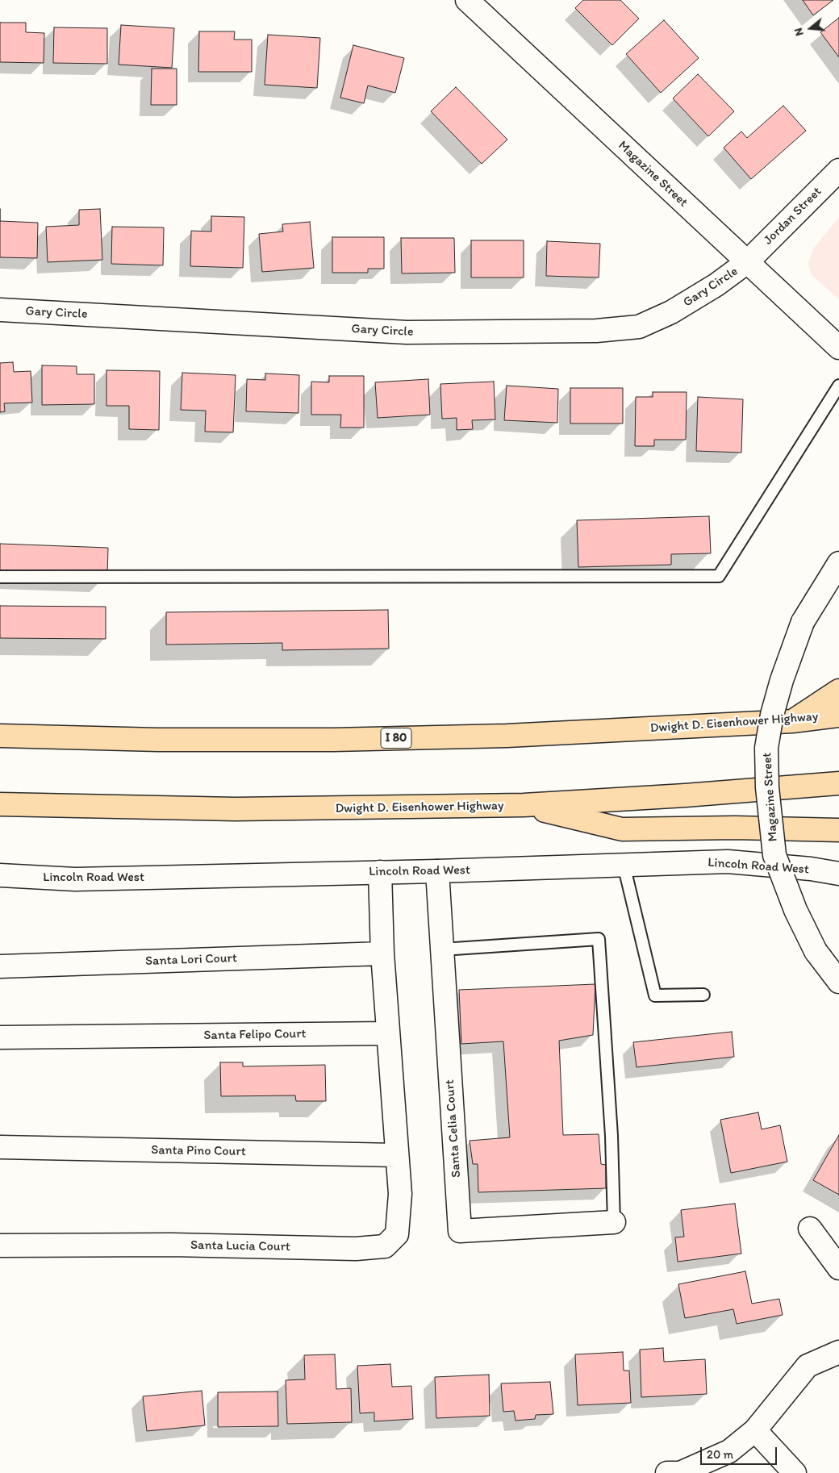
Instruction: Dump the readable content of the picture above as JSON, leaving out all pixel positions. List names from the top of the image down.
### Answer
{
  "streets": {
    "highway": ["Dwight D. Eisenhower Highway", "I 80"],
    "street": [
      "Magazine Street",
      "Jordan Street",
      "Gary Circle",
      "Lincoln Road West",
      "Santa Lori Court",
      "Santa Felipo Court",
      "Santa Celia Court",
      "Santa Pino Court",
      "Santa Lucia Court"
    ]
  },
  "crossings": [
    ["Magazine Street", "Jordan Street"],
    ["Magazine Street", "Gary Circle"],
    ["Jordan Street", "Gary Circle"],
    ["Lincoln Road West", "Santa Celia Court"],
    ["Santa Pino Court", "Santa Lucia Court"]
  ],
  "scale_bar": "20 m",
  "north": "left"
}
